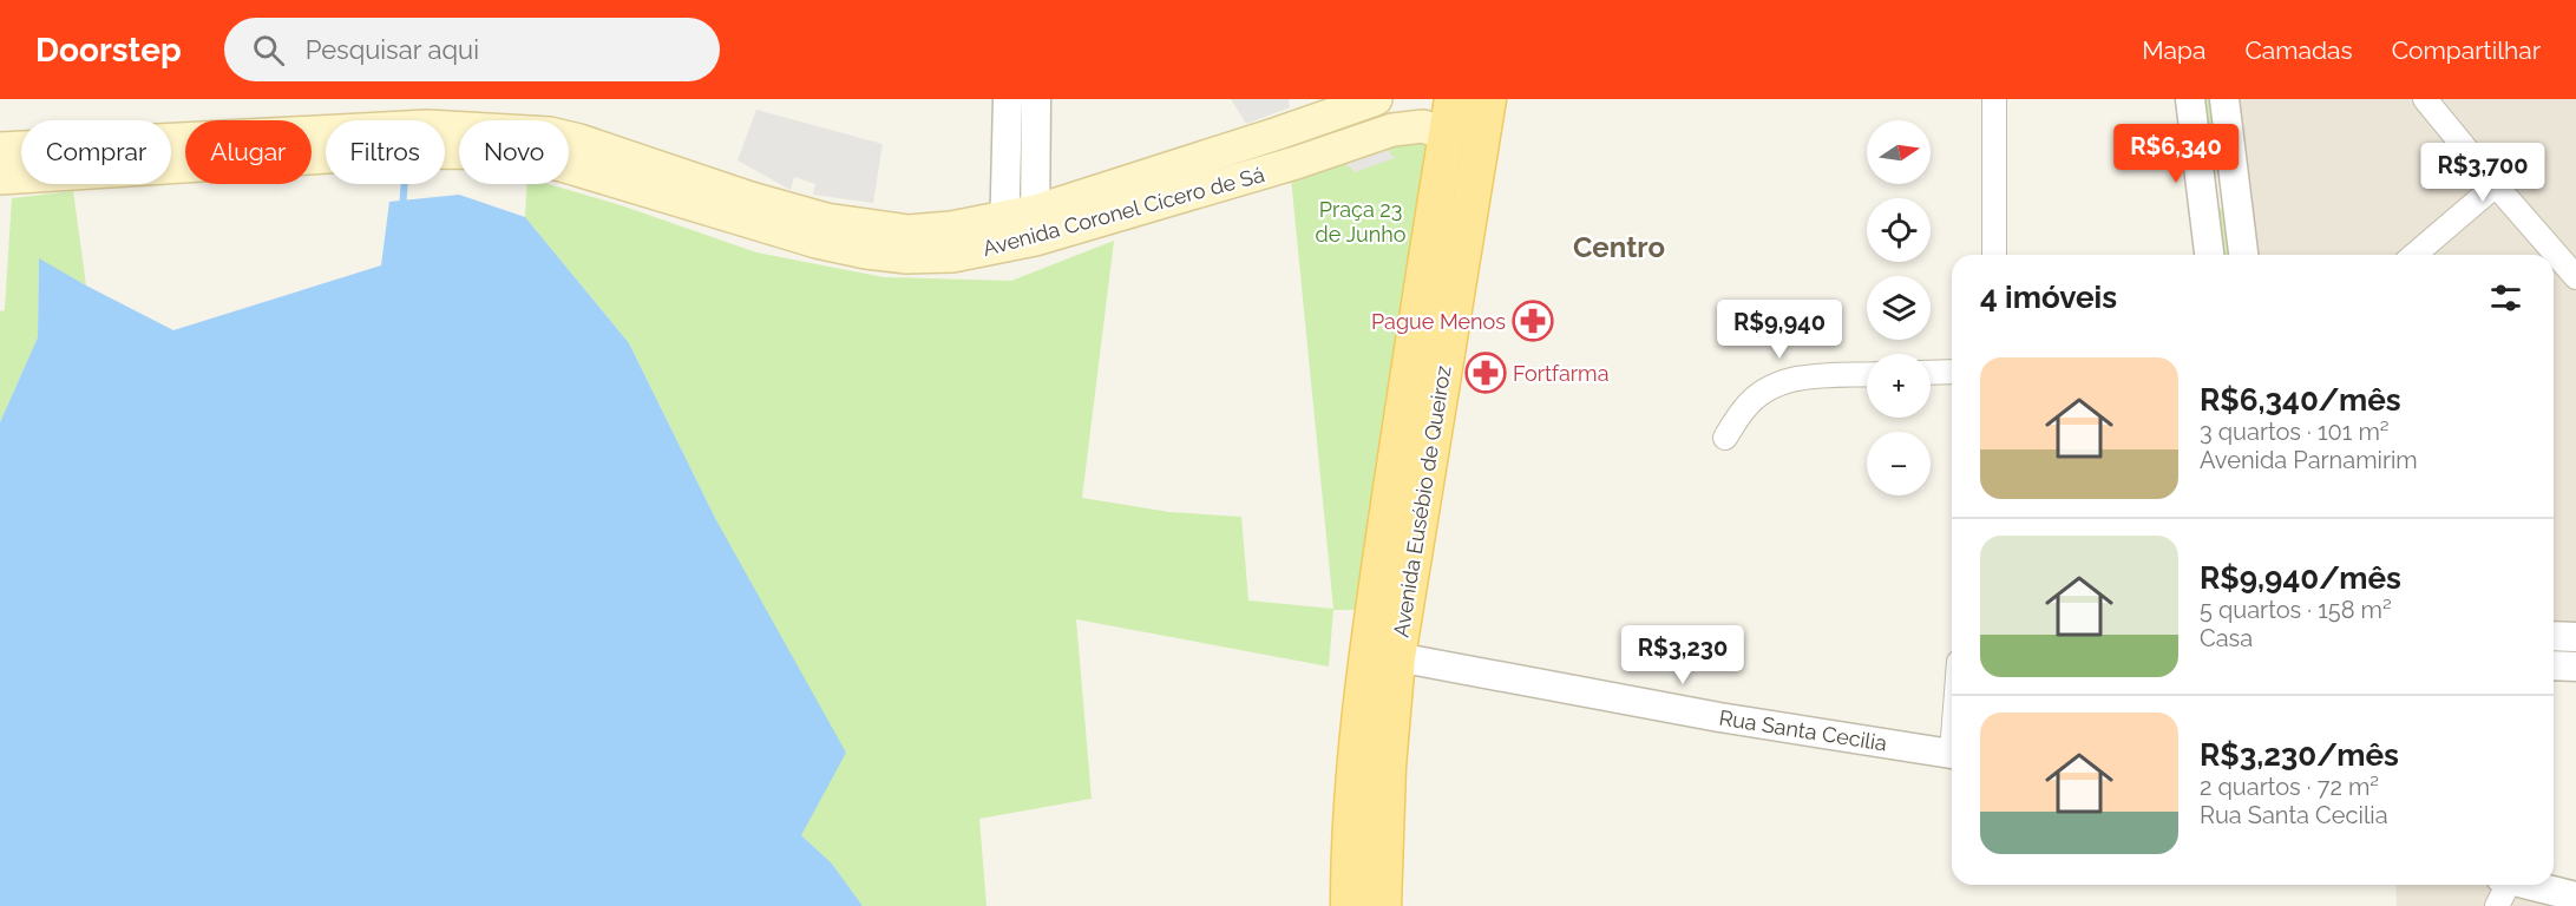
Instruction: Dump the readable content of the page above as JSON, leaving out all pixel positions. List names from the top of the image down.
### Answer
{
  "streets": {
    "main road": ["Avenida Coronel Cícero de Sá", "Avenida Eusébio de Queiroz"],
    "street": ["Rua Santa Cecilia"]
  },
  "crossings": [
    ["Avenida Coronel Cícero de Sá", "Avenida Eusébio de Queiroz"],
    ["Avenida Eusébio de Queiroz", "Rua Santa Cecilia"]
  ],
  "districts": ["Centro"],
  "parks": ["Praça 23 de Junho"],
  "places": {
    "pharmacy": ["Pague Menos", "Fortfarma"]
  },
  "north": "right",
  "page": {
    "header": "Doorstep",
    "search": "Pesquisar aqui",
    "nav": ["Mapa", "Camadas", "Compartilhar"],
    "map_buttons": ["+", "−"],
    "chip": [
      "Comprar",
      "Alugar",
      "Filtros",
      "Novo"
    ],
    "price": [
      "R$6,340",
      "R$3,700",
      "R$9,940",
      "R$3,230"
    ],
    "heading": "4 imóveis",
    "list": [
      {
        "name": "R$6,340/mês",
        "note": "3 quartos · 101 m² · Avenida Parnamirim"
      },
      {
        "name": "R$9,940/mês",
        "note": "5 quartos · 158 m² · Casa"
      },
      {
        "name": "R$3,230/mês",
        "note": "2 quartos · 72 m² · Rua Santa Cecilia"
      }
    ]
  }
}
